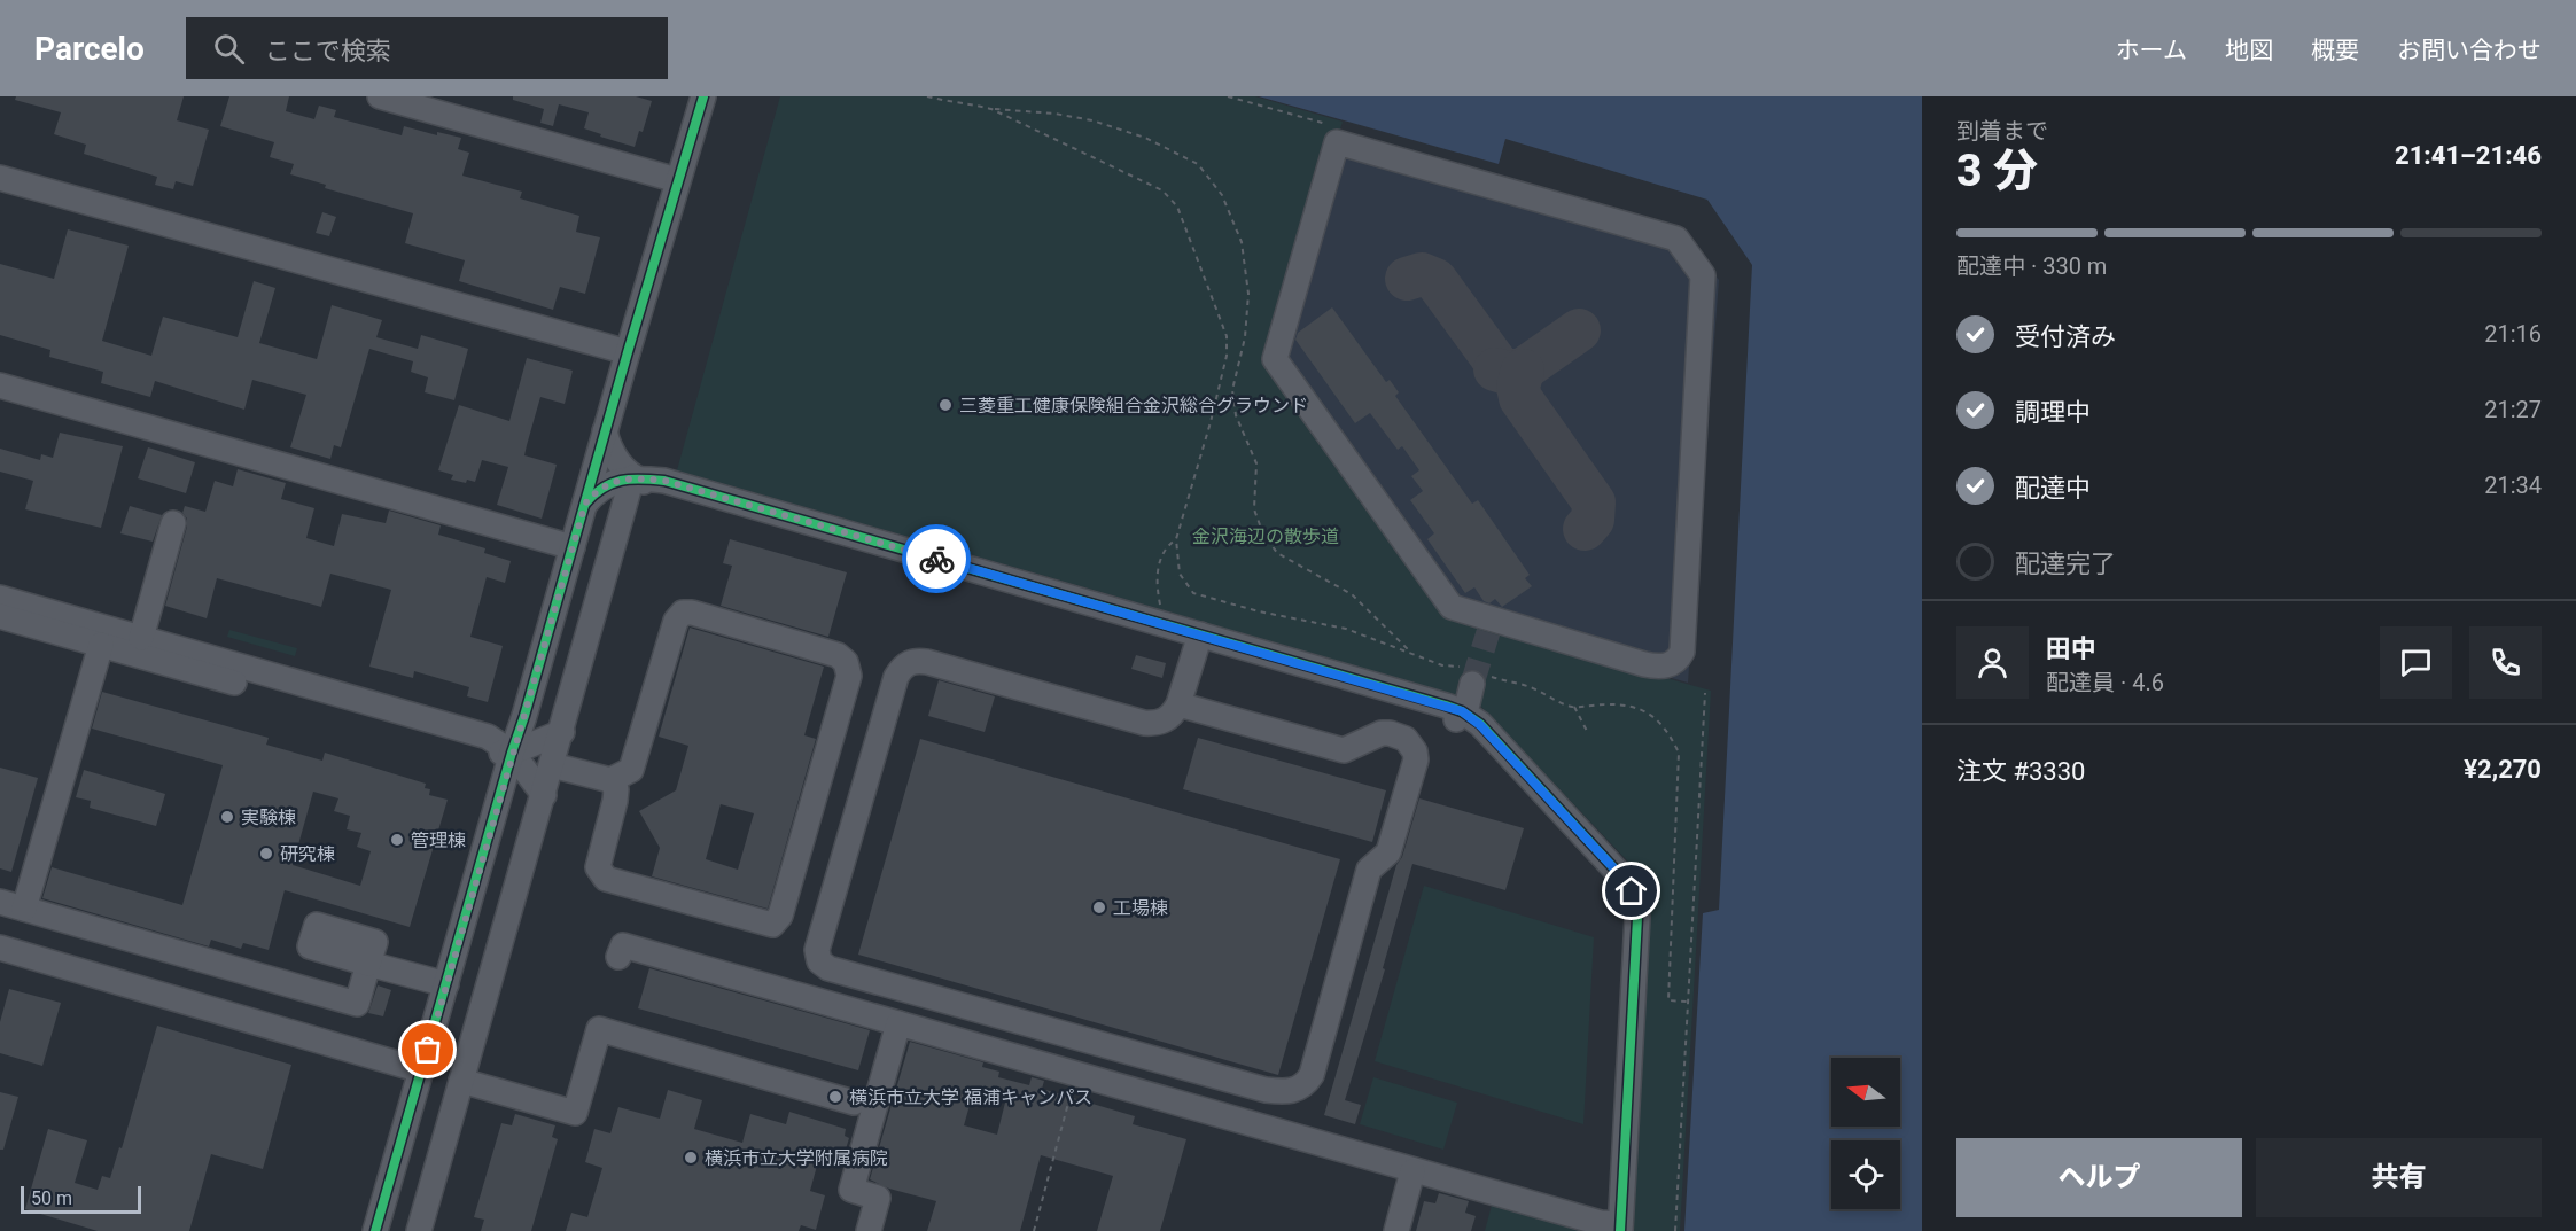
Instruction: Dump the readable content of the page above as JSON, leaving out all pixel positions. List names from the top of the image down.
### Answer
{
  "parks": ["金沢海辺の散歩道"],
  "places": [
    "三菱重工健康保険組合金沢総合グラウンド",
    "実験棟",
    "管理棟",
    "研究棟",
    "工場棟",
    "横浜市立大学 福浦キャンパス",
    "横浜市立大学附属病院"
  ],
  "scale_bar": "50 m",
  "north": "left",
  "page": {
    "header": "Parcelo",
    "search": "ここで検索",
    "nav": [
      "ホーム",
      "地図",
      "概要",
      "お問い合わせ"
    ],
    "heading": ["3 分", "到着まで", "21:41–21:46"],
    "panel": [
      "田中",
      "配達員 · 4.6",
      "注文 #3330",
      "¥2,270"
    ],
    "bar": "配達中 · 330 m",
    "list": [
      ["受付済み", "21:16"],
      ["調理中", "21:27"],
      ["配達中", "21:34"],
      "配達完了"
    ],
    "buttons": ["ヘルプ", "共有"],
    "scale": "50 m"
  }
}
